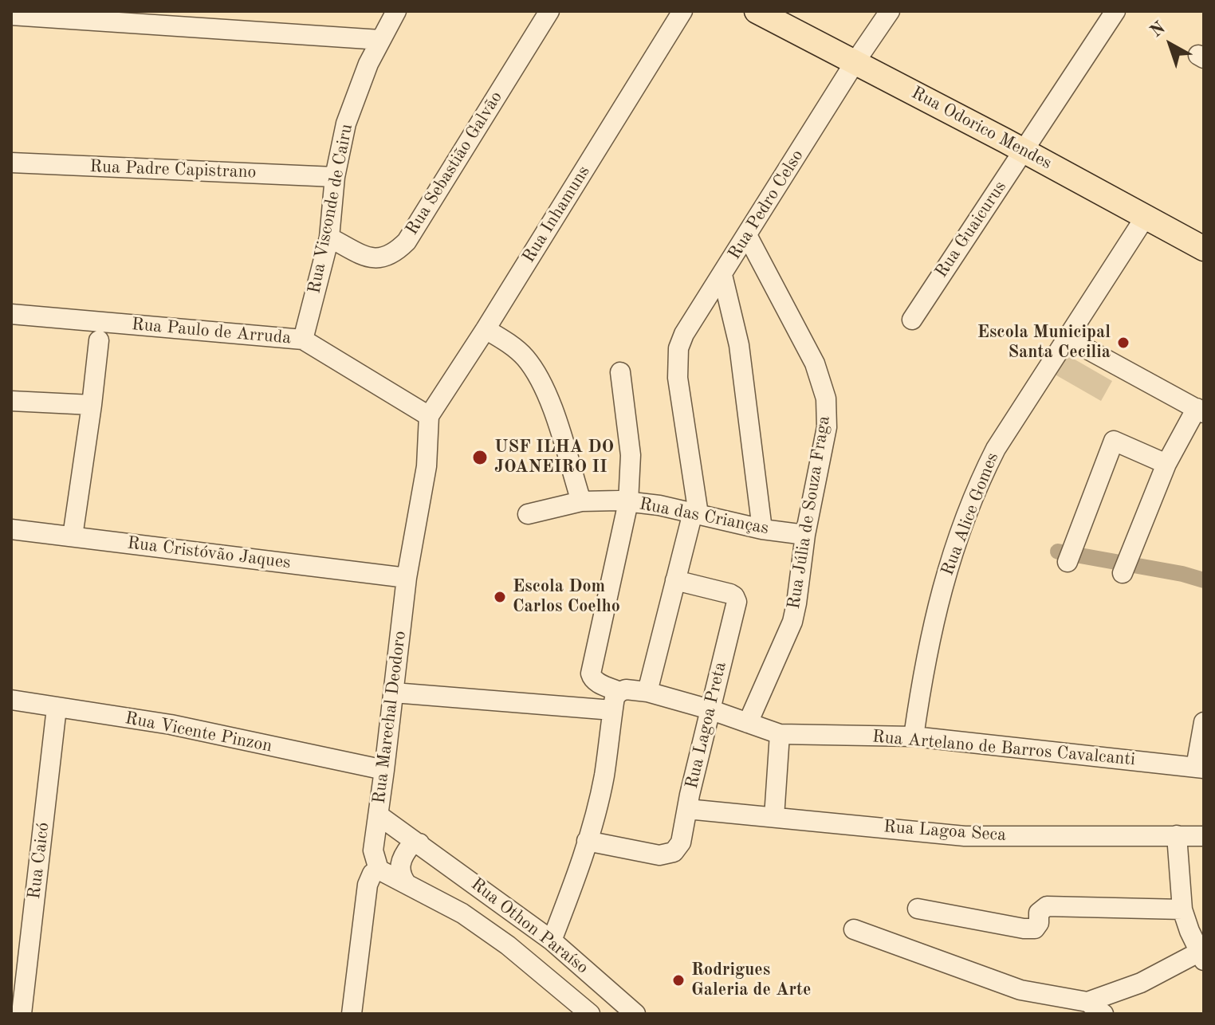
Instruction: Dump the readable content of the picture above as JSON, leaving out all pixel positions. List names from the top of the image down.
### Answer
{
  "streets": {
    "main road": ["Rua Odorico Mendes"],
    "street": [
      "Rua Sebastião Galvão",
      "Rua Padre Capistrano",
      "Rua Pedro Celso",
      "Rua Visconde de Cairu",
      "Rua Inhamuns",
      "Rua Guaicurus",
      "Rua Paulo de Arruda",
      "Rua Júlia de Souza Fraga",
      "Rua Alice Gomes",
      "Rua das Crianças",
      "Rua Cristóvão Jaques",
      "Rua Marechal Deodoro",
      "Rua Lagoa Preta",
      "Rua Vicente Pinzon",
      "Rua Artelano de Barros Cavalcanti",
      "Rua Lagoa Seca",
      "Rua Caicó",
      "Rua Othon Paraíso"
    ]
  },
  "crossings": [
    ["Rua Odorico Mendes", "Rua Pedro Celso"],
    ["Rua Odorico Mendes", "Rua Guaicurus"],
    ["Rua Odorico Mendes", "Rua Alice Gomes"],
    ["Rua Sebastião Galvão", "Rua Visconde de Cairu"],
    ["Rua Padre Capistrano", "Rua Visconde de Cairu"],
    ["Rua Pedro Celso", "Rua Júlia de Souza Fraga"],
    ["Rua Pedro Celso", "Rua das Crianças"],
    ["Rua Visconde de Cairu", "Rua Paulo de Arruda"],
    ["Rua Inhamuns", "Rua Paulo de Arruda"],
    ["Rua Inhamuns", "Rua Marechal Deodoro"],
    ["Rua Paulo de Arruda", "Rua Marechal Deodoro"],
    ["Rua Júlia de Souza Fraga", "Rua das Crianças"],
    ["Rua Júlia de Souza Fraga", "Rua Artelano de Barros Cavalcanti"],
    ["Rua Alice Gomes", "Rua Artelano de Barros Cavalcanti"],
    ["Rua Cristóvão Jaques", "Rua Marechal Deodoro"],
    ["Rua Marechal Deodoro", "Rua Vicente Pinzon"],
    ["Rua Marechal Deodoro", "Rua Othon Paraíso"],
    ["Rua Lagoa Preta", "Rua Artelano de Barros Cavalcanti"],
    ["Rua Lagoa Preta", "Rua Lagoa Seca"],
    ["Rua Vicente Pinzon", "Rua Caicó"]
  ],
  "places": [
    "Escola Municipal Santa Cecilia",
    "USF ILHA DO JOANEIRO II",
    "Escola Dom Carlos Coelho",
    "Rodrigues Galeria de Arte"
  ],
  "north": "top left"
}
